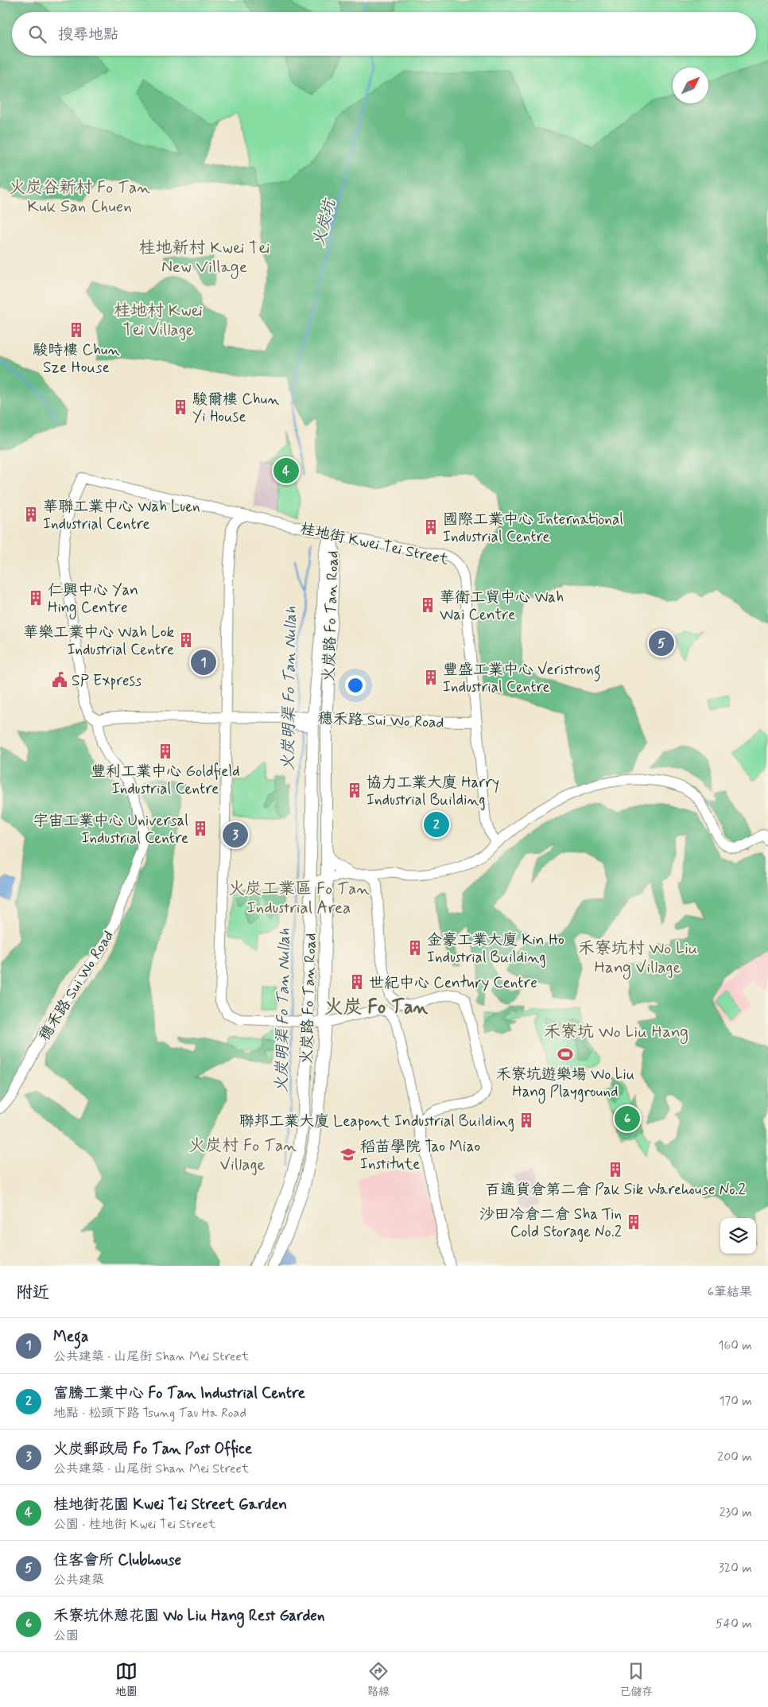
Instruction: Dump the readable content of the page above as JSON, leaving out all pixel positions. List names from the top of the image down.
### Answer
{
  "streets": {
    "main road": ["火炭路 Fo Tan Road"],
    "street": ["桂地街 Kwei Tei Street", "穗禾路 Sui Wo Road"]
  },
  "crossings": [
    ["桂地街 Kwei Tei Street", "火炭路 Fo Tan Road"],
    ["桂地街 Kwei Tei Street", "穗禾路 Sui Wo Road"],
    ["火炭路 Fo Tan Road", "穗禾路 Sui Wo Road"]
  ],
  "districts": [
    "火炭谷新村 Fo Tan Kuk San Chuen",
    "桂地新村 Kwei Tei New Village",
    "桂地村 Kwei Tei Village",
    "火炭工業區 Fo Tan Industrial Area",
    "禾寮坑村 Wo Liu Hang Village",
    "火炭 Fo Tan",
    "禾寮坑 Wo Liu Hang",
    "火炭村 Fo Tan Village"
  ],
  "water": ["火炭坑", "火炭明渠 Fo Tan Nullah"],
  "places": {
    "building": [
      "駿時樓 Chun Sze House",
      "駿爾樓 Chun Yi House",
      "華聯工業中心 Wah Luen Industrial Centre",
      "國際工業中心 International Industrial Centre",
      "仁興中心 Yan Hing Centre",
      "華衛工貿中心 Wah Wai Centre",
      "華樂工業中心 Wah Lok Industrial Centre",
      "豐盛工業中心 Veristrong Industrial Centre",
      "豐利工業中心 Goldfield Industrial Centre",
      "協力工業大廈 Harry Industrial Building",
      "宇宙工業中心 Universal Industrial Centre",
      "金豪工業大廈 Kin Ho Industrial Building",
      "世紀中心 Century Centre",
      "聯邦工業大廈 Leapont Industrial Building",
      "百適貨倉第二倉 Pak Sik Warehouse No.2",
      "沙田冷倉二倉 Sha Tin Cold Storage No.2"
    ],
    "public building": ["SP Express"],
    "sports": ["禾寮坑遊樂場 Wo Liu Hang Playground"],
    "school or university": ["稻苗學院 Tao Miao Institute"]
  },
  "north": "top right",
  "page": {
    "search": "搜尋地點",
    "pins": [
      "4",
      "5",
      "1",
      "2",
      "3",
      "6"
    ],
    "heading": ["附近", "6筆結果"],
    "list": [
      {
        "mark": "1",
        "name": "Mega",
        "note": "公共建築 · 山尾街 Shan Mei Street",
        "value": "160 m"
      },
      {
        "mark": "2",
        "name": "富騰工業中心 Fo Tan Industrial Centre",
        "note": "地點 · 松頭下路 Tsung Tau Ha Road",
        "value": "170 m"
      },
      {
        "mark": "3",
        "name": "火炭郵政局 Fo Tan Post Office",
        "note": "公共建築 · 山尾街 Shan Mei Street",
        "value": "200 m"
      },
      {
        "mark": "4",
        "name": "桂地街花園 Kwei Tei Street Garden",
        "note": "公園 · 桂地街 Kwei Tei Street",
        "value": "230 m"
      },
      {
        "mark": "5",
        "name": "住客會所 Clubhouse",
        "note": "公共建築",
        "value": "320 m"
      },
      {
        "mark": "6",
        "name": "禾寮坑休憩花園 Wo Liu Hang Rest Garden",
        "note": "公園",
        "value": "540 m"
      }
    ],
    "nav": ["地圖", "路線", "已儲存"]
  }
}
